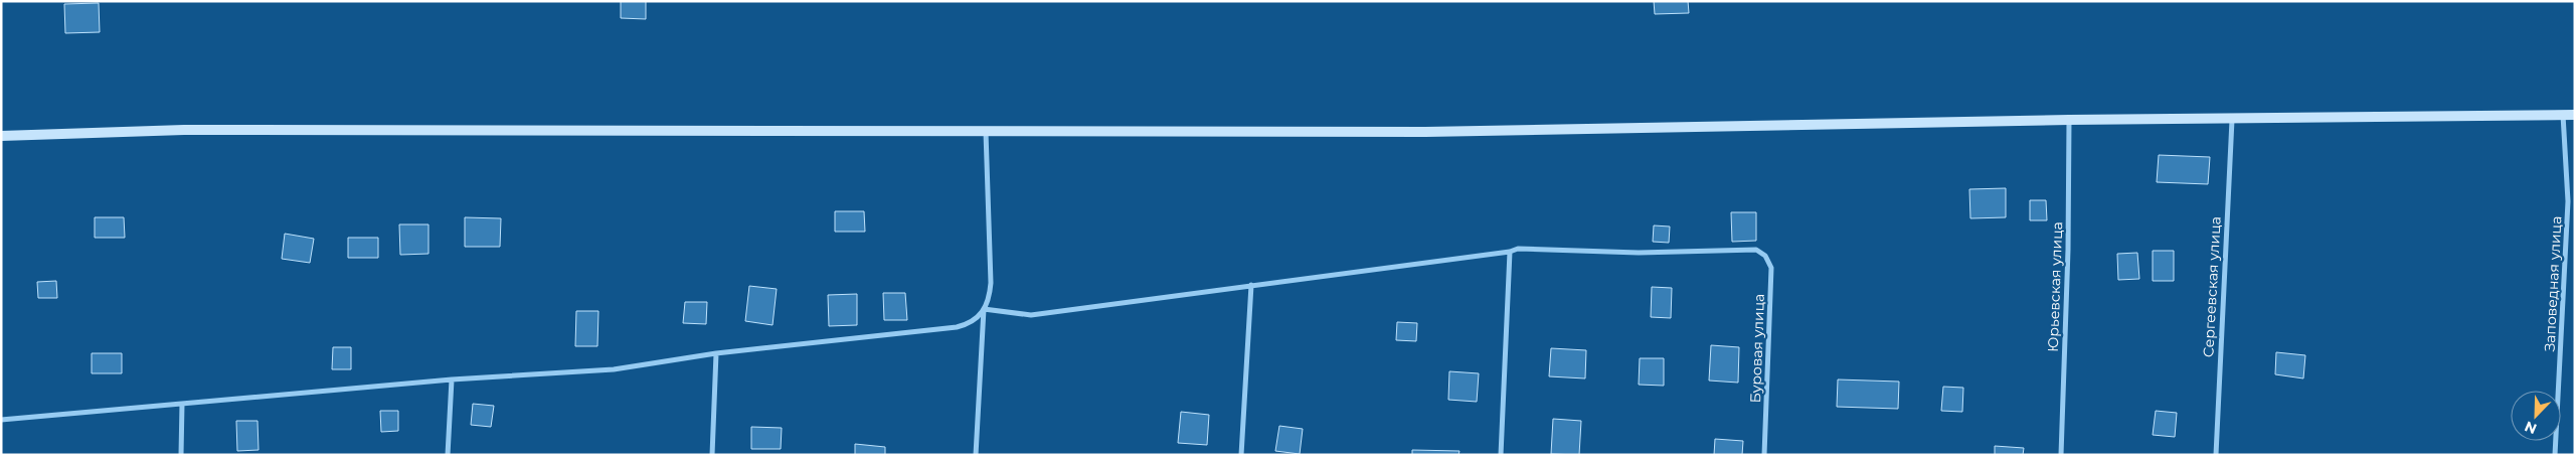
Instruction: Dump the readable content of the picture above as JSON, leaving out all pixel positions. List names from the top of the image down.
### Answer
{
  "streets": {
    "street": [
      "Заповедная улица",
      "Юрьевская улица",
      "Сергеевская улица",
      "Буровая улица"
    ]
  },
  "north": "bottom left"
}
